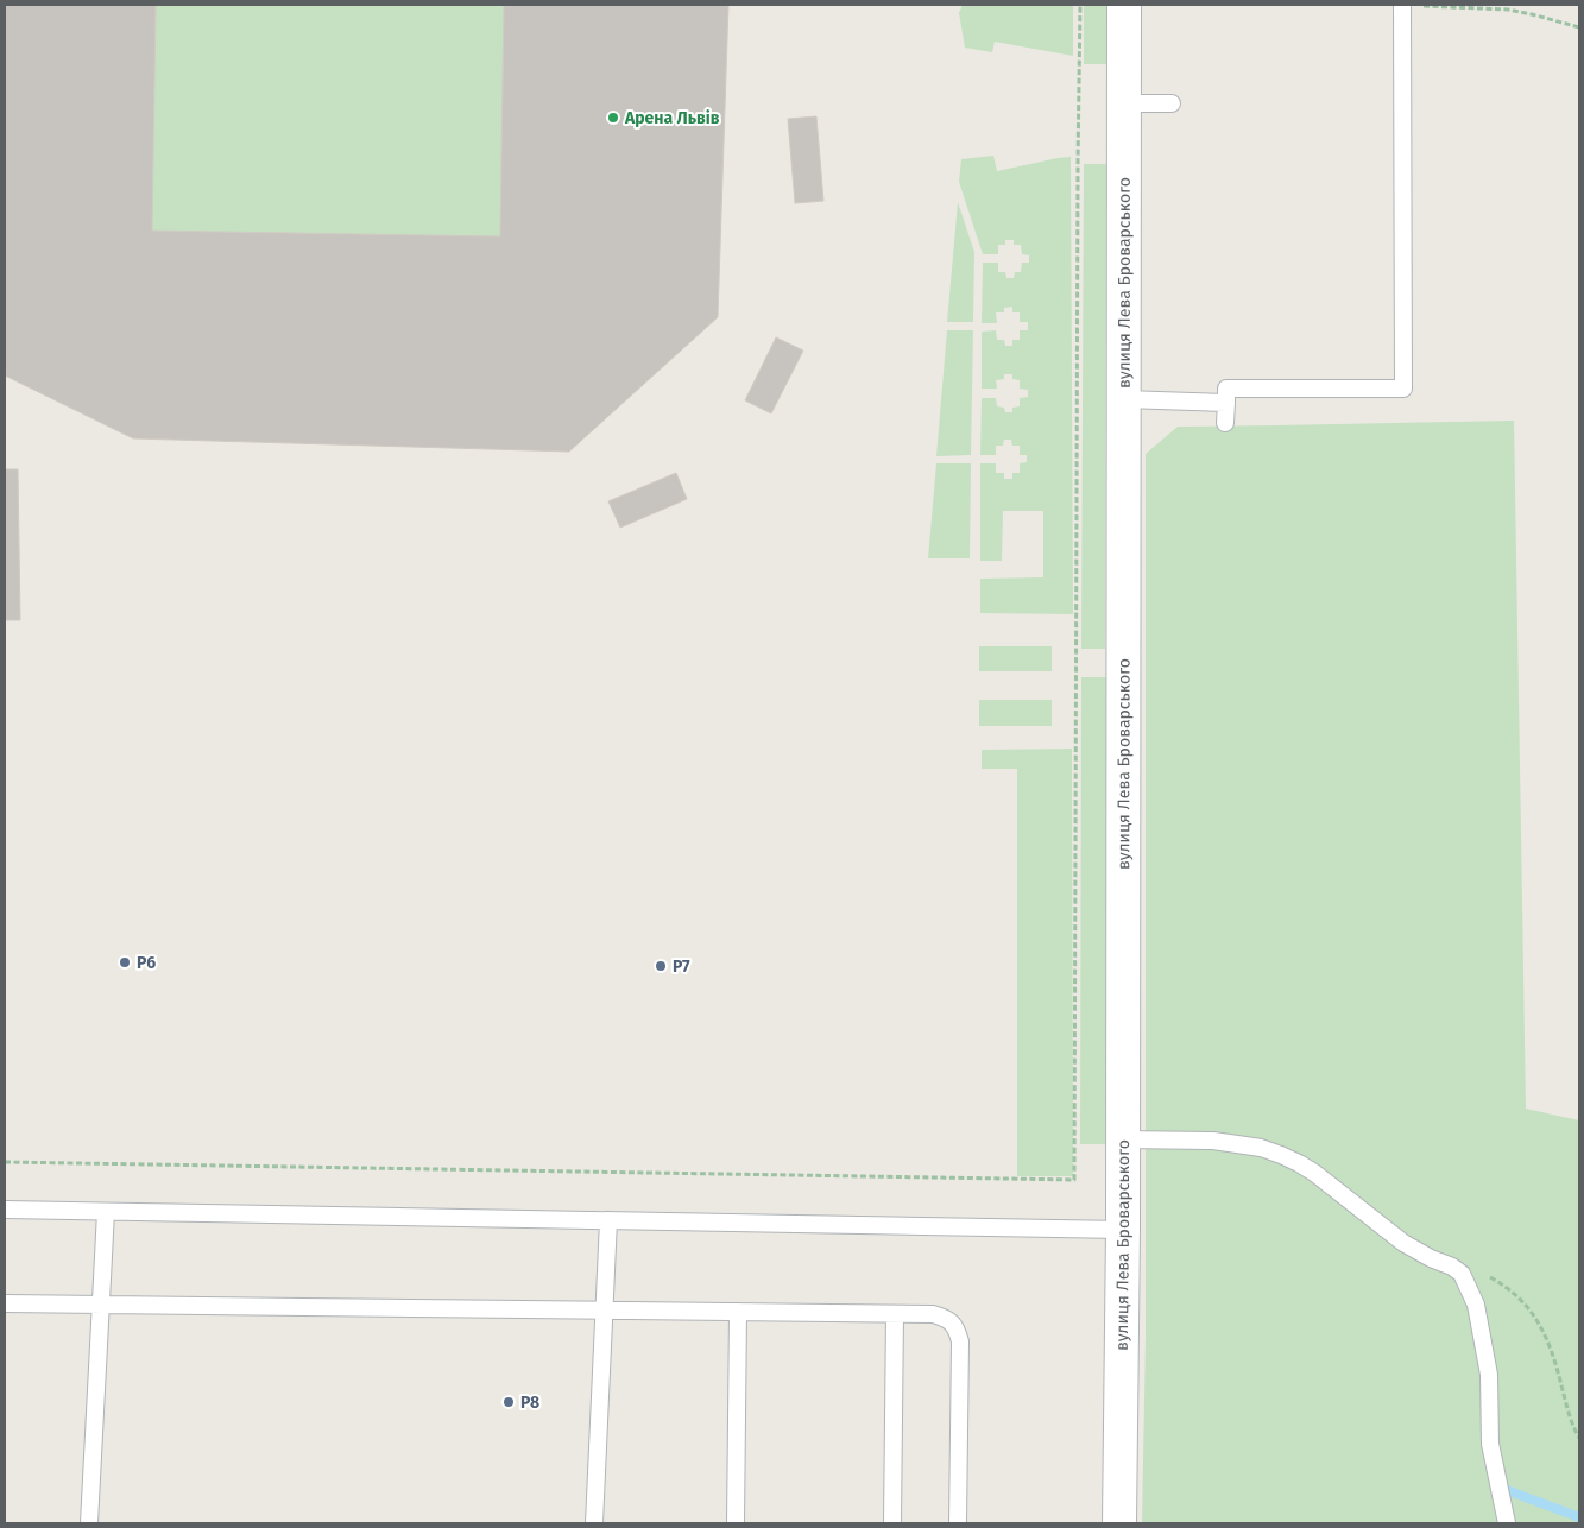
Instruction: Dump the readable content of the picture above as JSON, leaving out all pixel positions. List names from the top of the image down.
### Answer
{
  "streets": {
    "street": ["вулиця Лева Броварського"]
  },
  "places": [
    "Арена Львів",
    "P6",
    "P7",
    "P8"
  ]
}
